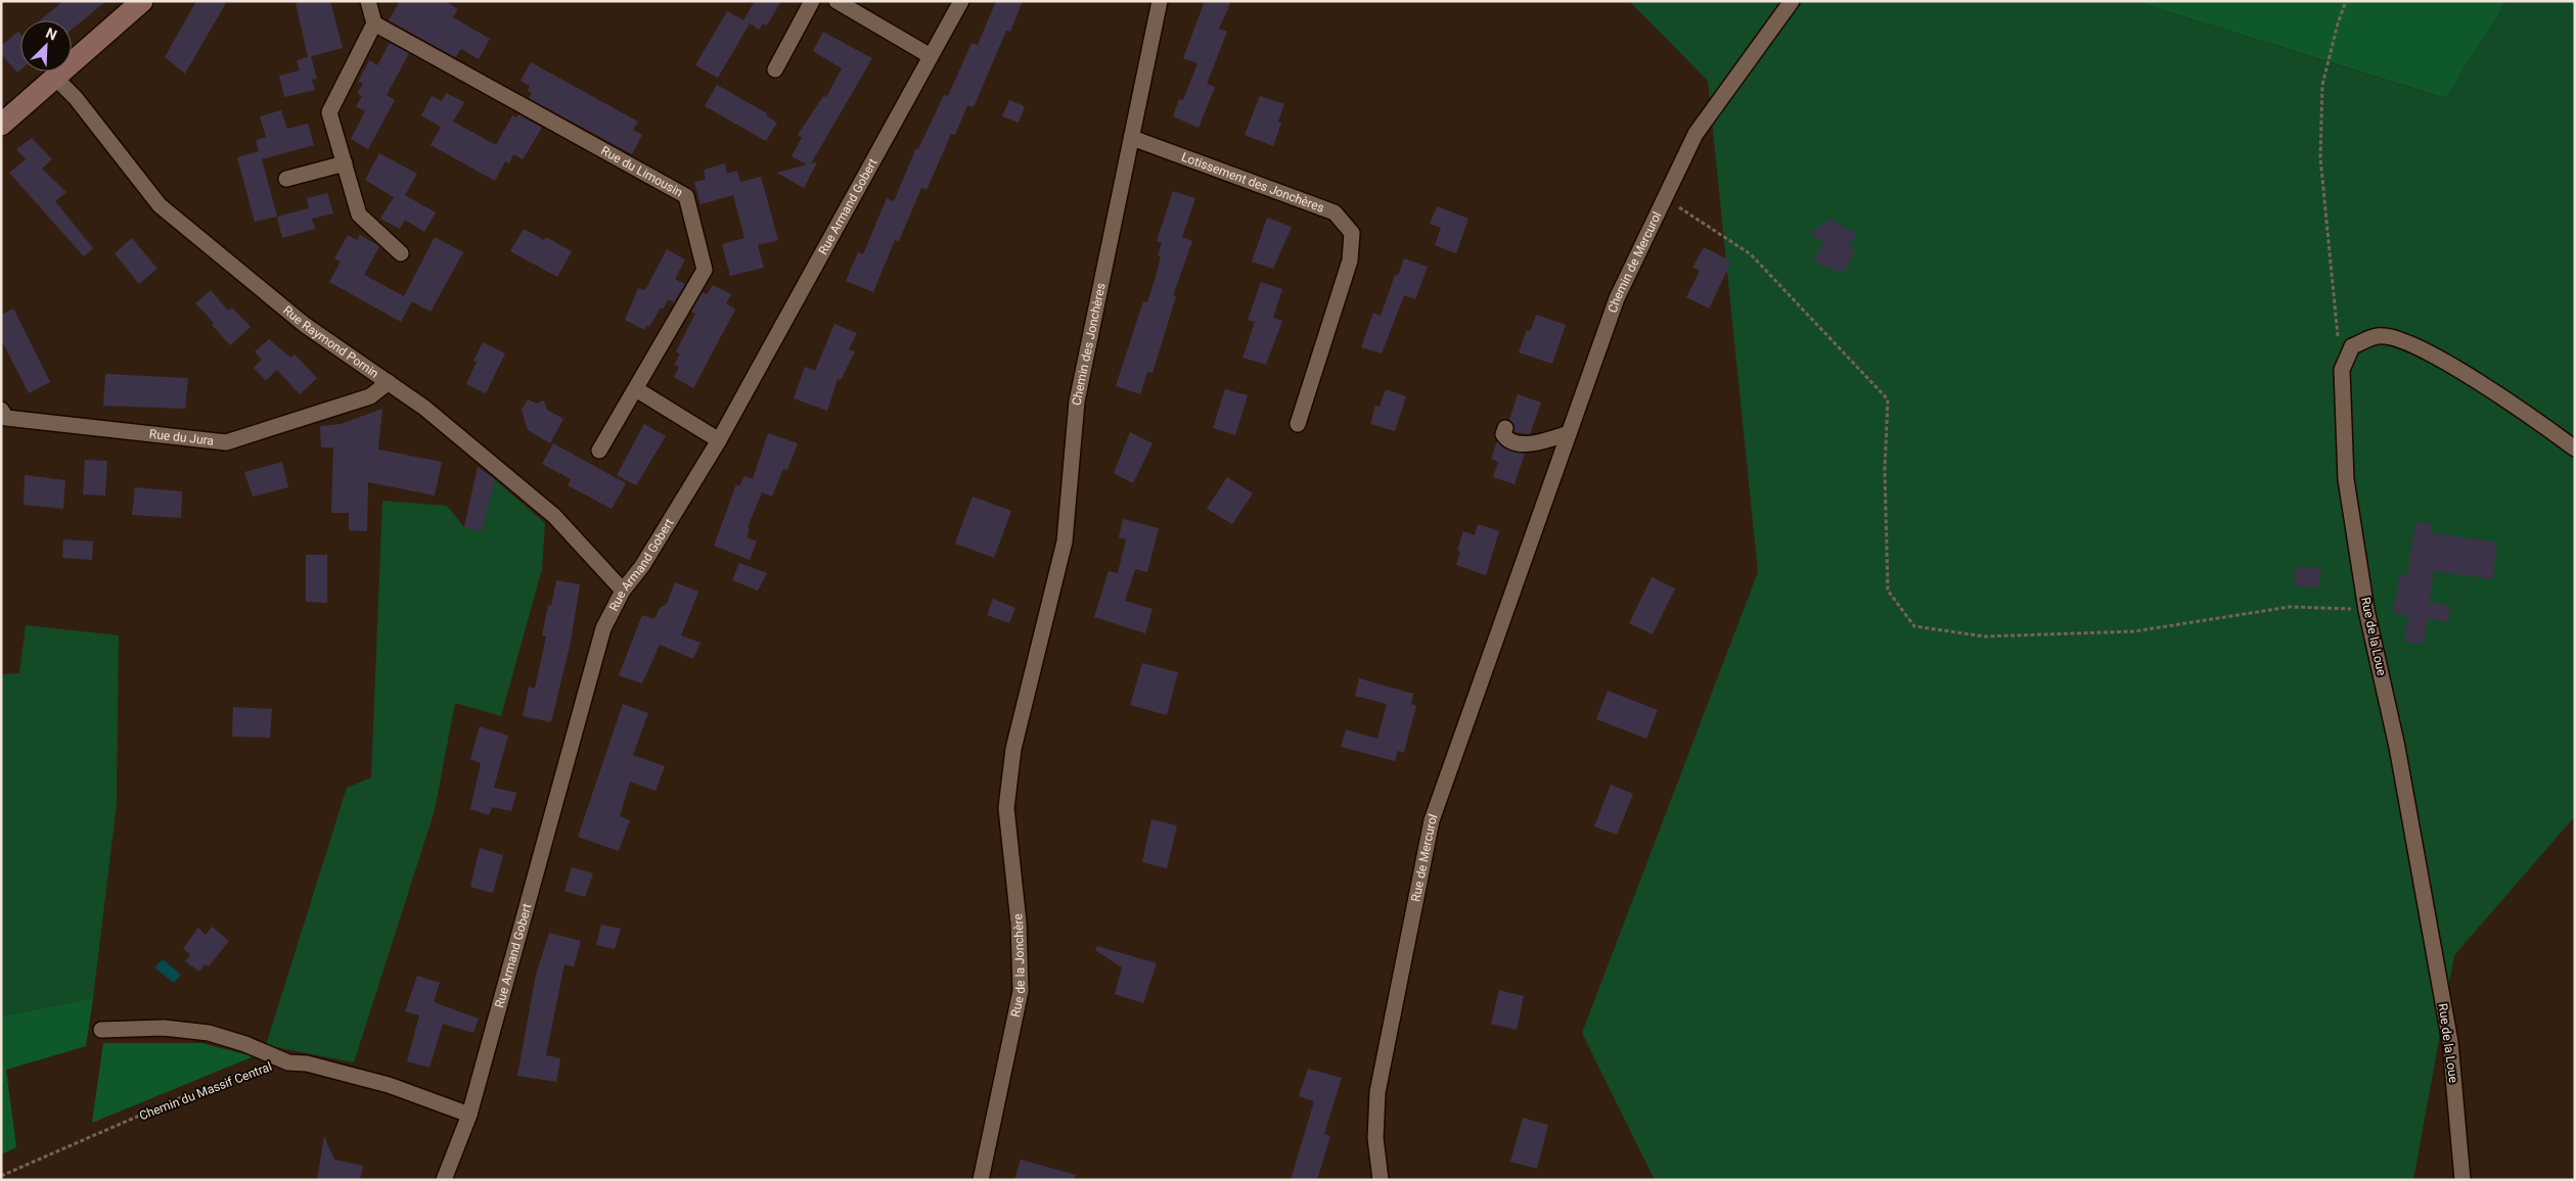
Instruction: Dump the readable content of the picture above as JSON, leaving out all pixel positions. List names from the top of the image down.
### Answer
{
  "streets": {
    "street": [
      "Rue du Limousin",
      "Lotissement des Jonchères",
      "Rue Armand Gobert",
      "Chemin de Mercurol",
      "Rue Raymond Pornin",
      "Chemin des Jonchères",
      "Rue du Jura",
      "Rue de la Loue",
      "Rue de Mercurol",
      "Rue de la Jonchère",
      "Chemin du Massif Central"
    ]
  },
  "crossings": [
    ["Lotissement des Jonchères", "Chemin des Jonchères"],
    ["Rue Armand Gobert", "Rue Raymond Pornin"],
    ["Rue Armand Gobert", "Chemin du Massif Central"],
    ["Chemin de Mercurol", "Rue de Mercurol"],
    ["Rue Raymond Pornin", "Rue du Jura"],
    ["Chemin des Jonchères", "Rue de la Jonchère"]
  ],
  "north": "top right"
}
